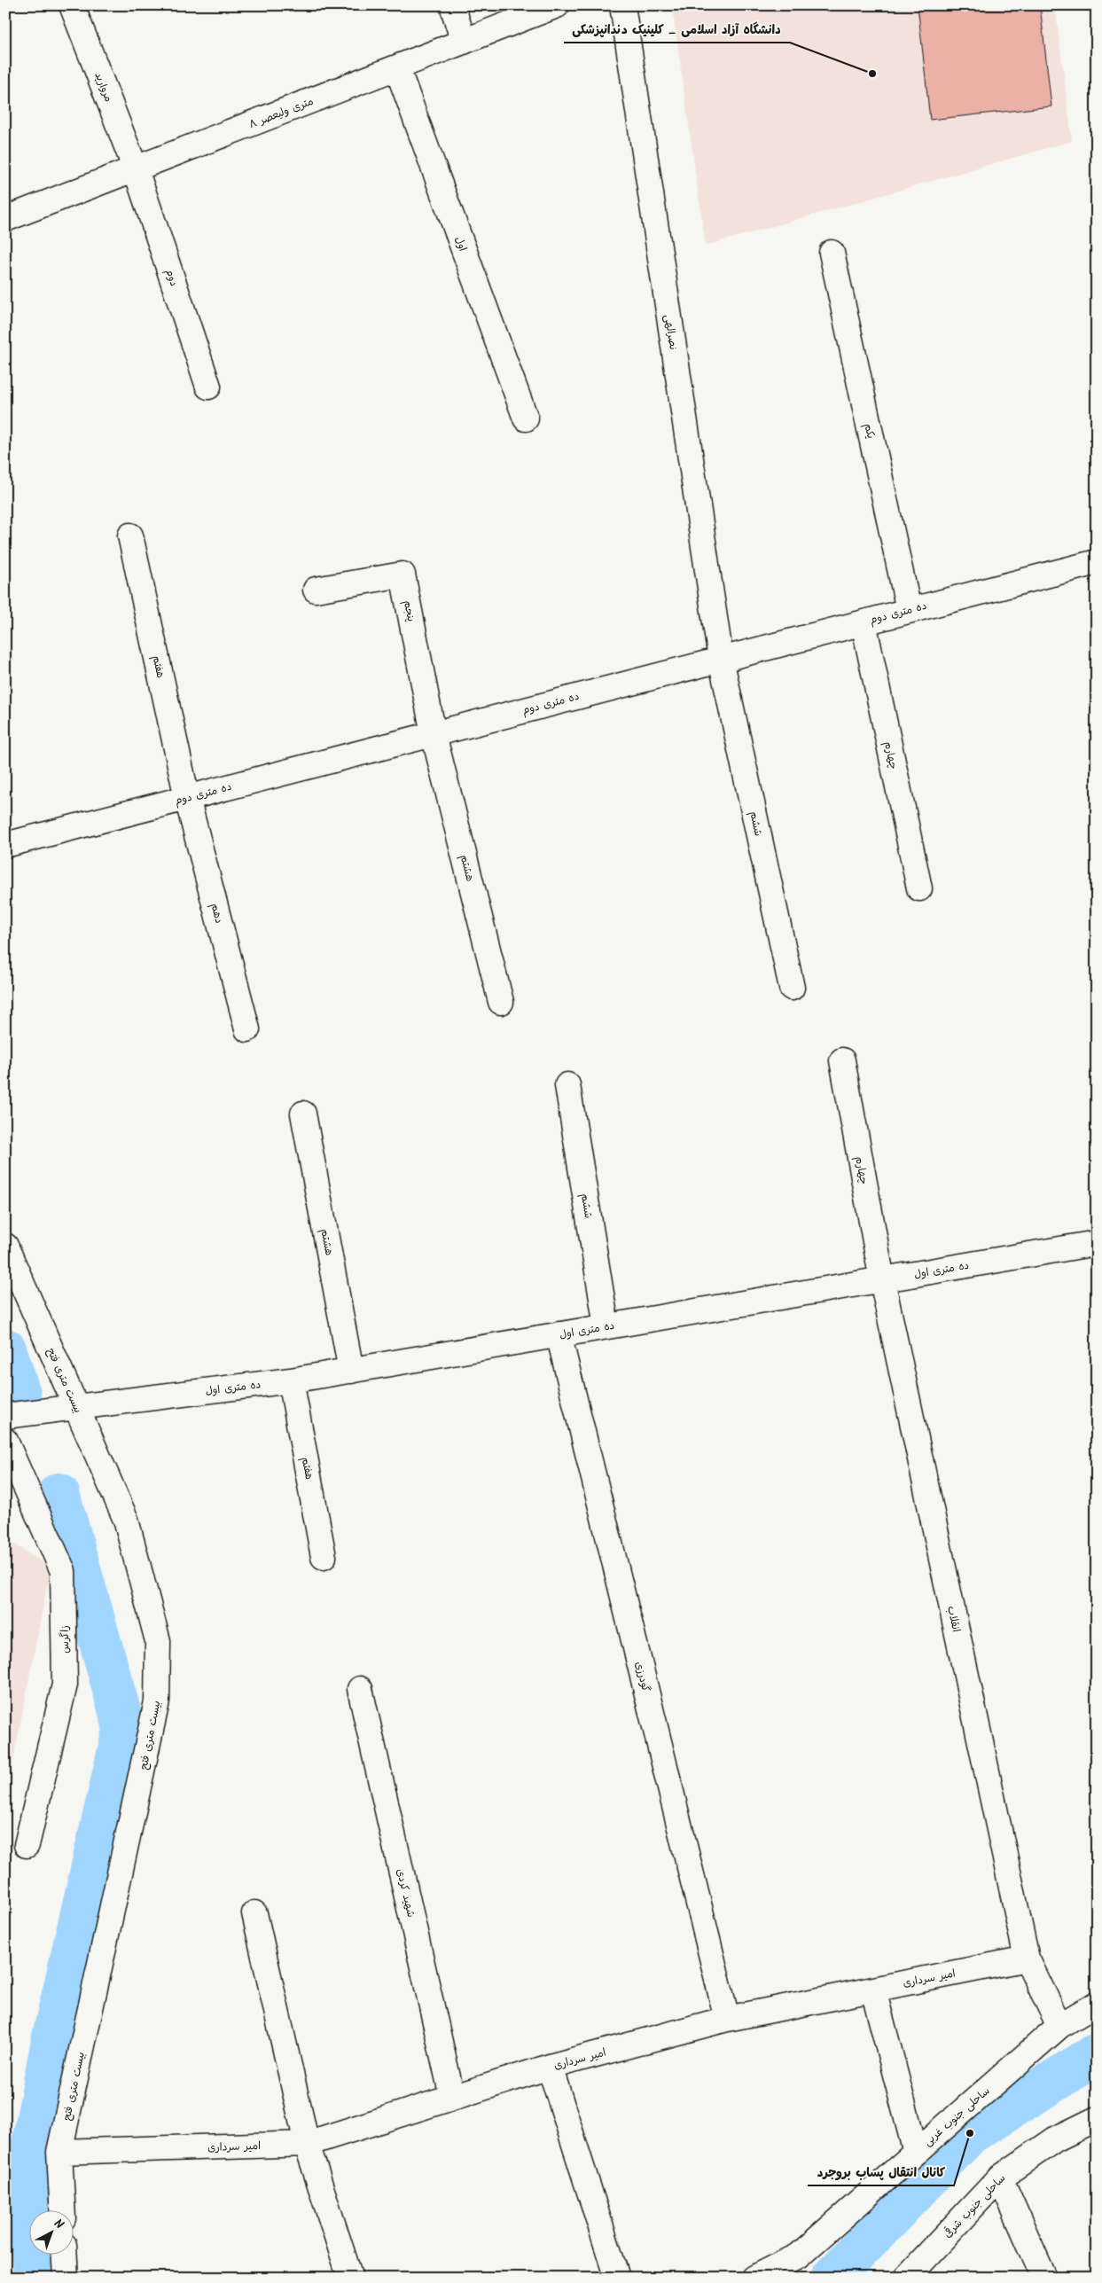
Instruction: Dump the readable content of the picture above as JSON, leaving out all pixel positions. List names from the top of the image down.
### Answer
{
  "streets": {
    "street": [
      "مروارید",
      "۸ متری ولیعصر",
      "اول",
      "دوم",
      "نصرالهی",
      "یکم",
      "پنجم",
      "ده متری دوم",
      "هفتم",
      "چهارم",
      "ششم",
      "هشتم",
      "دهم",
      "ده متری اول",
      "بیست متری فتح",
      "انقلاب",
      "زاگرس",
      "گودرزی",
      "شهید کردی",
      "امیر سرداری",
      "ساحلی جنوب غربی",
      "ساحلی جنوب شرقی"
    ]
  },
  "crossings": [
    ["مروارید", "۸ متری ولیعصر"],
    ["مروارید", "دوم"],
    ["۸ متری ولیعصر", "اول"],
    ["۸ متری ولیعصر", "دوم"],
    ["نصرالهی", "ده متری دوم"],
    ["نصرالهی", "ششم"],
    ["یکم", "ده متری دوم"],
    ["پنجم", "ده متری دوم"],
    ["پنجم", "هشتم"],
    ["ده متری دوم", "هفتم"],
    ["ده متری دوم", "چهارم"],
    ["ده متری دوم", "ششم"],
    ["ده متری دوم", "هشتم"],
    ["ده متری دوم", "دهم"],
    ["هفتم", "دهم"],
    ["هفتم", "ده متری اول"],
    ["چهارم", "ده متری اول"],
    ["چهارم", "انقلاب"],
    ["ششم", "ده متری اول"],
    ["هشتم", "ده متری اول"],
    ["ده متری اول", "بیست متری فتح"],
    ["ده متری اول", "انقلاب"],
    ["ده متری اول", "گودرزی"],
    ["بیست متری فتح", "امیر سرداری"],
    ["انقلاب", "امیر سرداری"],
    ["گودرزی", "امیر سرداری"],
    ["شهید کردی", "امیر سرداری"]
  ],
  "places": ["دانشگاه آزاد اسلامی _ کلینیک دندانپزشکی", "کانال انتقال پساب بروجرد"],
  "north": "top right"
}
